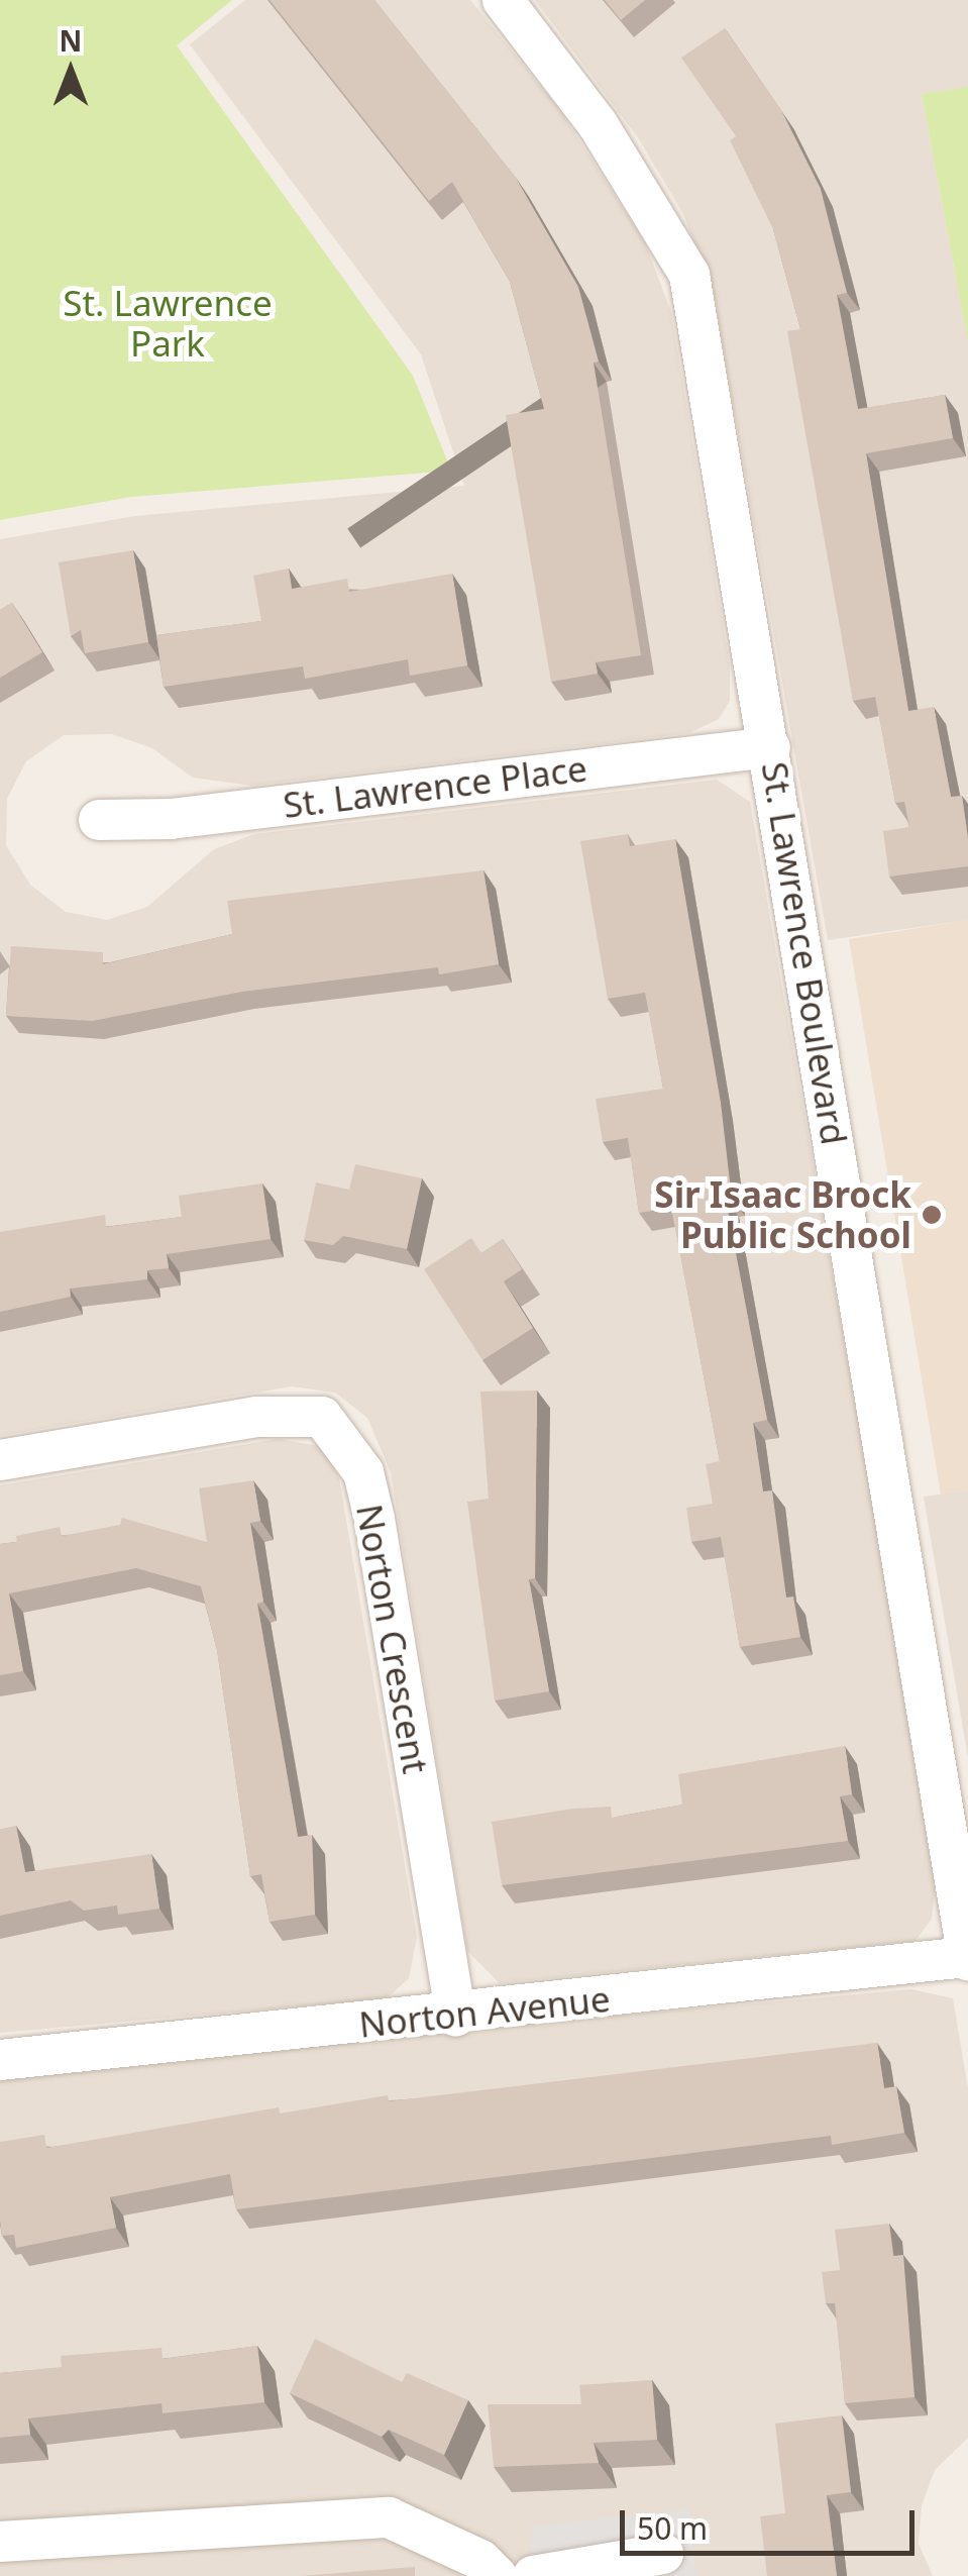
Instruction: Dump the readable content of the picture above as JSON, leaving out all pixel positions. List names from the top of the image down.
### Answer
{
  "streets": {
    "street": [
      "St. Lawrence Place",
      "St. Lawrence Boulevard",
      "Norton Crescent",
      "Norton Avenue"
    ]
  },
  "crossings": [
    ["St. Lawrence Place", "St. Lawrence Boulevard"],
    ["St. Lawrence Boulevard", "Norton Avenue"],
    ["Norton Crescent", "Norton Avenue"]
  ],
  "parks": ["St. Lawrence Park"],
  "places": ["Sir Isaac Brock Public School"],
  "scale_bar": "50 m",
  "north": "top"
}
